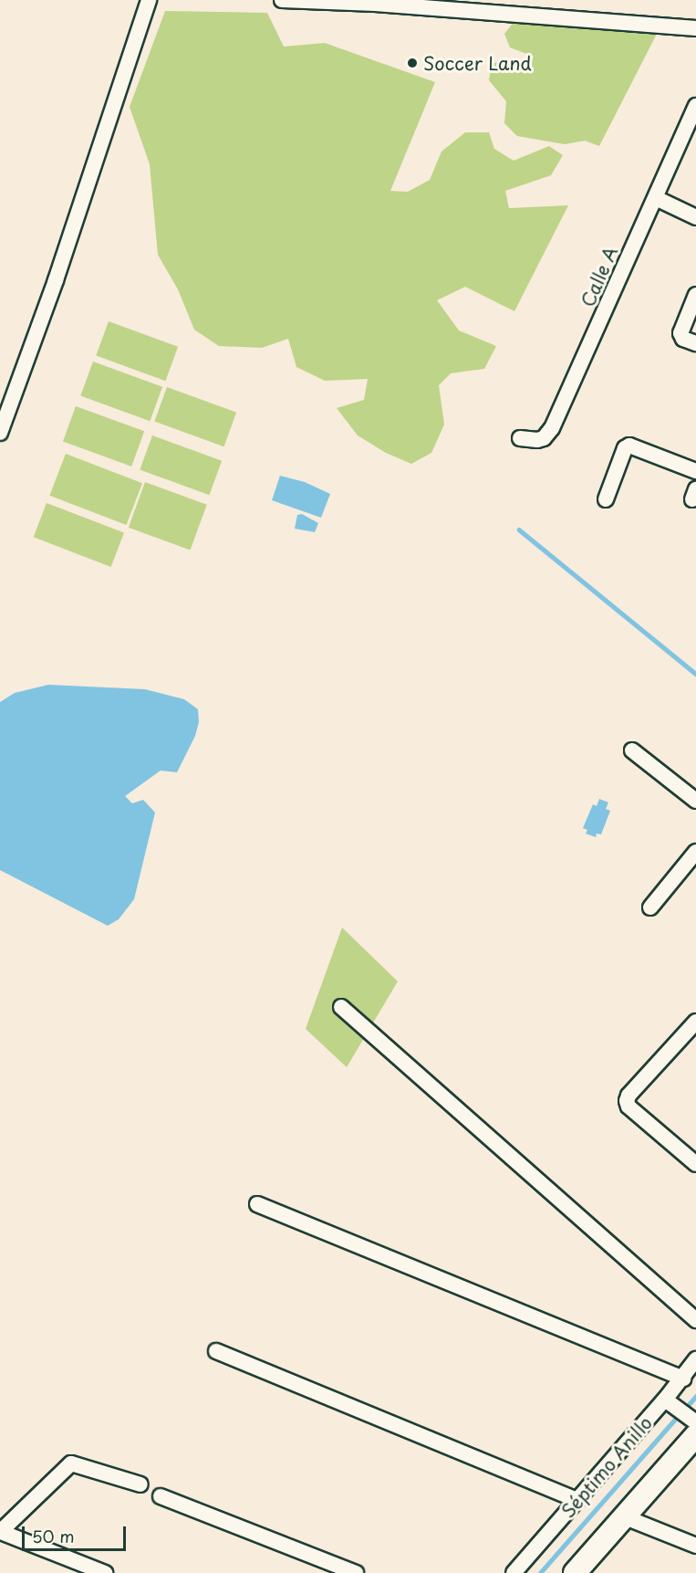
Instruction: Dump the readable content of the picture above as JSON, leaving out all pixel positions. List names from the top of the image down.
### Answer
{
  "streets": {
    "street": ["Calle A", "Séptimo Anillo"]
  },
  "places": ["Soccer Land"],
  "scale_bar": "50 m"
}
